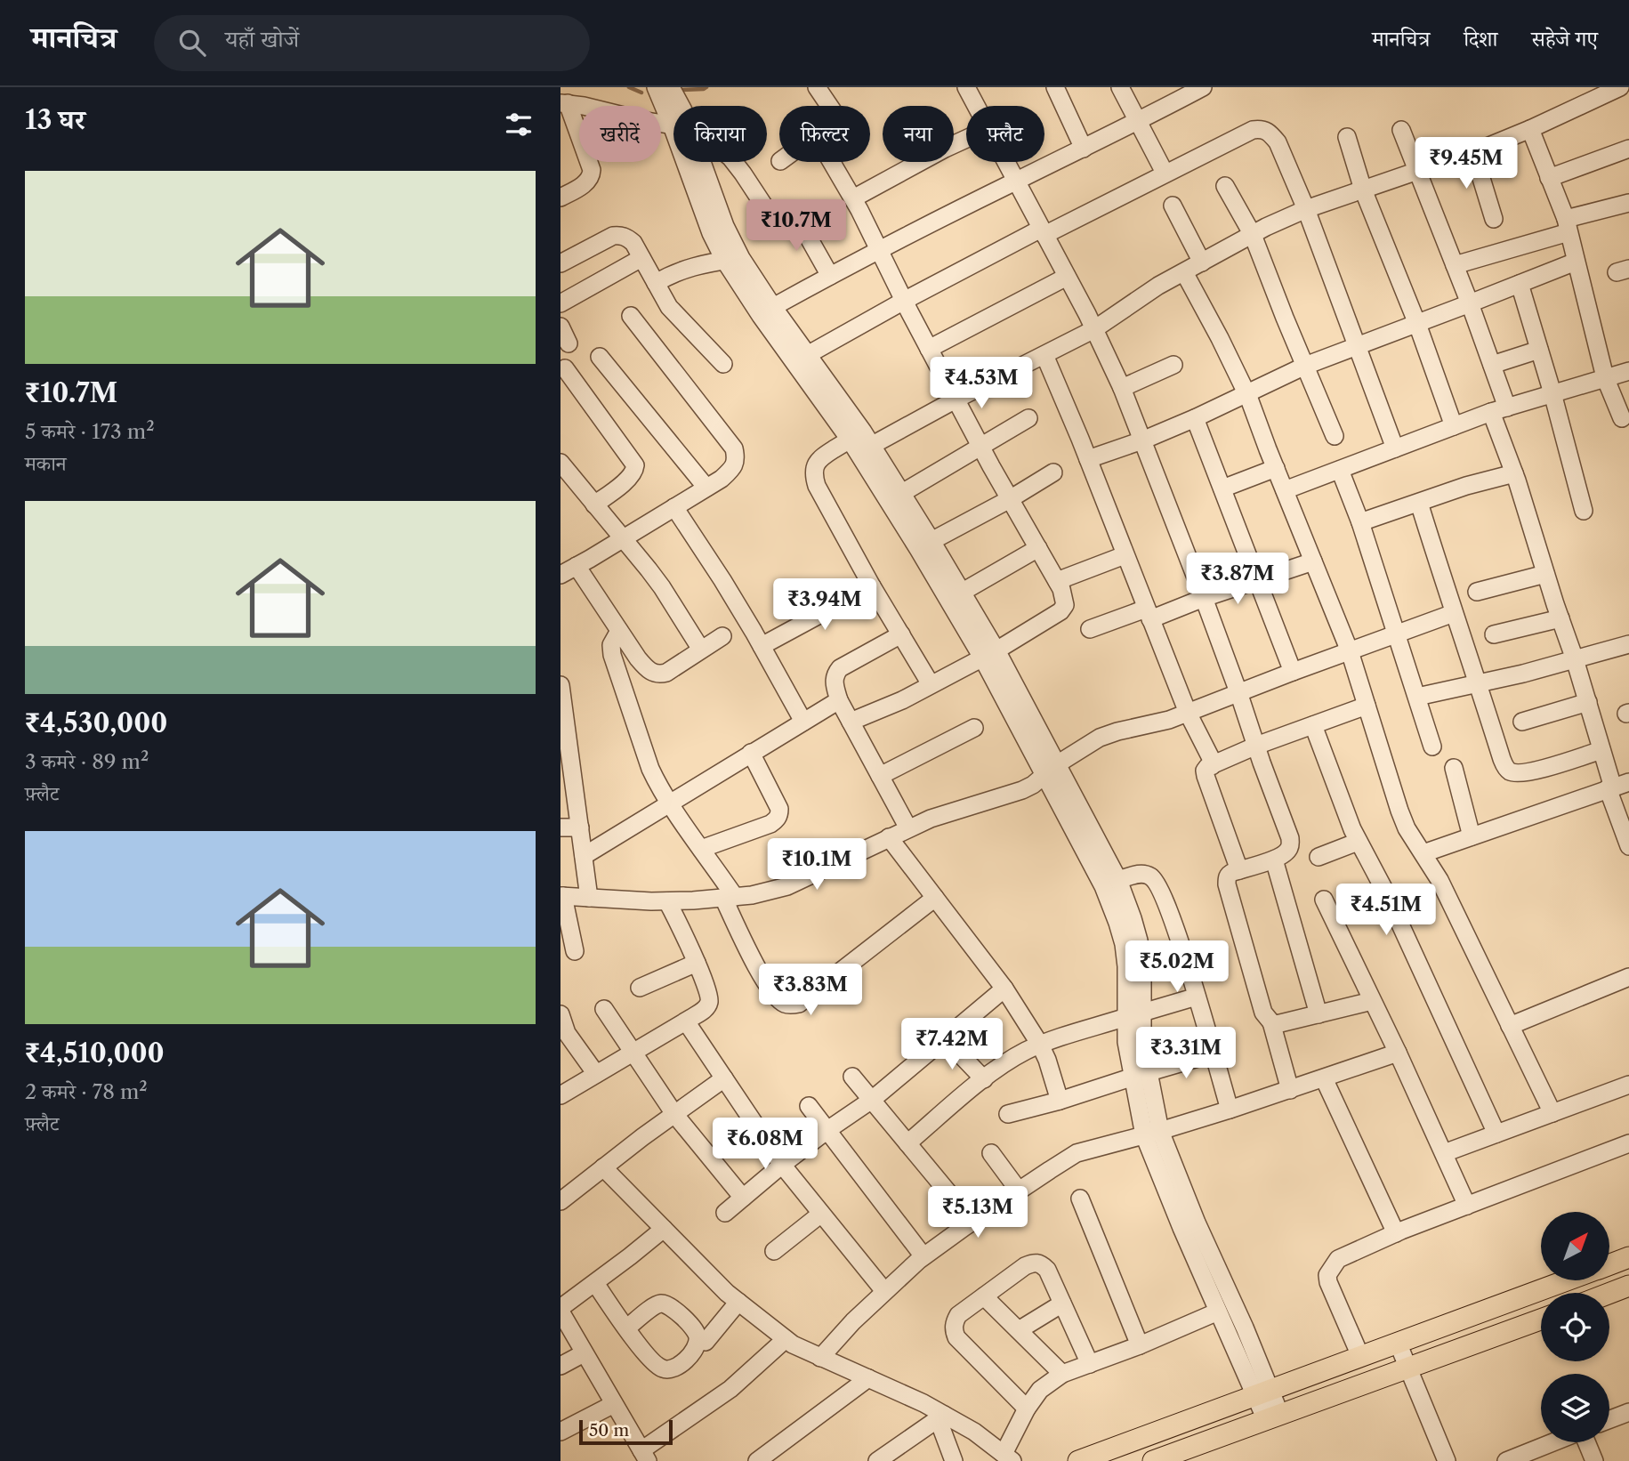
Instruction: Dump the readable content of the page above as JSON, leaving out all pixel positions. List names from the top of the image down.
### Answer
{
  "scale_bar": "50 m",
  "north": "top right",
  "page": {
    "header": "मानचित्र",
    "search": "यहाँ खोजें",
    "nav": ["मानचित्र", "दिशा", "सहेजे गए"],
    "heading": "13 घर",
    "chip": [
      "खरीदें",
      "किराया",
      "फ़िल्टर",
      "नया",
      "फ़्लैट"
    ],
    "price": [
      "₹9.45M",
      "₹10.7M",
      "₹4.53M",
      "₹3.87M",
      "₹3.94M",
      "₹10.1M",
      "₹4.51M",
      "₹5.02M",
      "₹3.83M",
      "₹7.42M",
      "₹3.31M",
      "₹6.08M",
      "₹5.13M"
    ],
    "list": [
      {
        "name": "₹10.7M",
        "note": "5 कमरे · 173 m² · मकान"
      },
      {
        "name": "₹4,530,000",
        "note": "3 कमरे · 89 m² · फ़्लैट"
      },
      {
        "name": "₹4,510,000",
        "note": "2 कमरे · 78 m² · फ़्लैट"
      }
    ],
    "scale": "50 m"
  }
}
